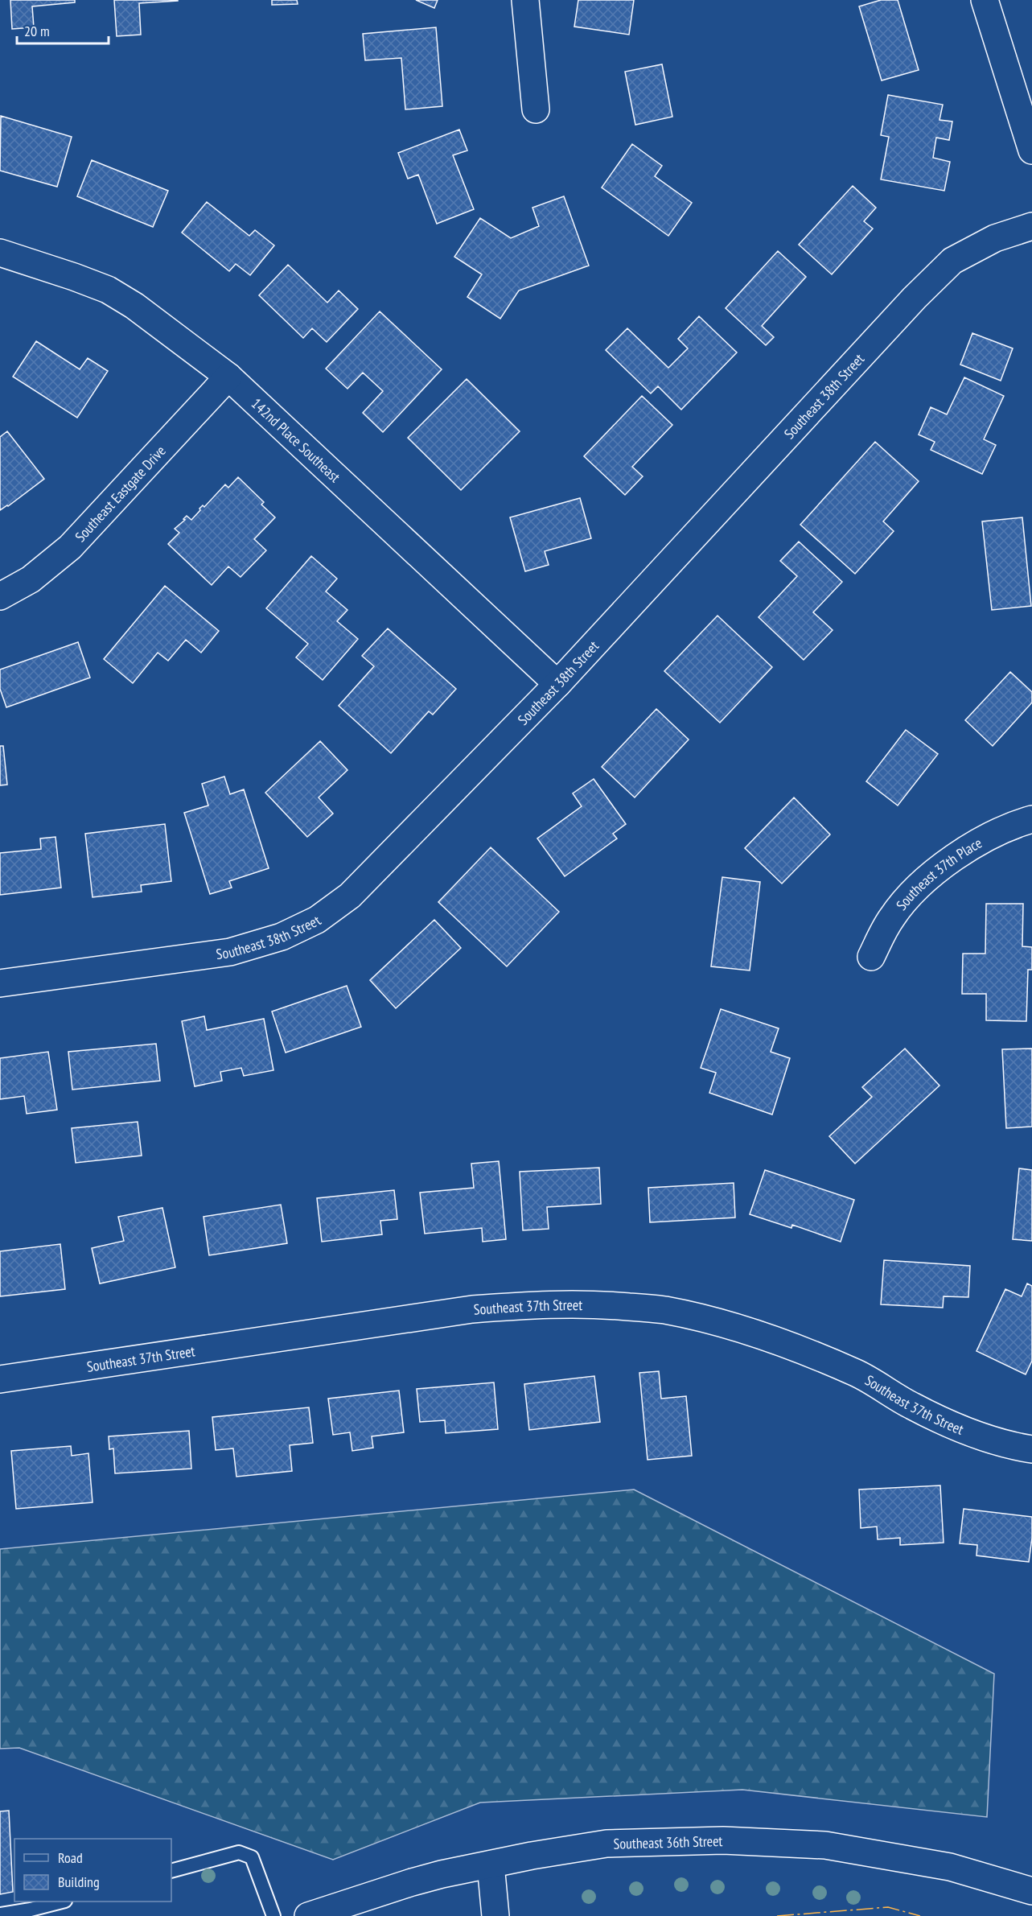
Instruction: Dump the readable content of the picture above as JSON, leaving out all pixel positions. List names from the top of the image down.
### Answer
{
  "streets": {
    "street": [
      "Southeast 38th Street",
      "142nd Place Southeast",
      "Southeast Eastgate Drive",
      "Southeast 37th Place",
      "Southeast 37th Street",
      "Southeast 36th Street"
    ]
  },
  "crossings": [
    ["Southeast 38th Street", "142nd Place Southeast"],
    ["142nd Place Southeast", "Southeast Eastgate Drive"]
  ],
  "legend": ["Road", "Building"],
  "scale_bar": "20 m"
}
